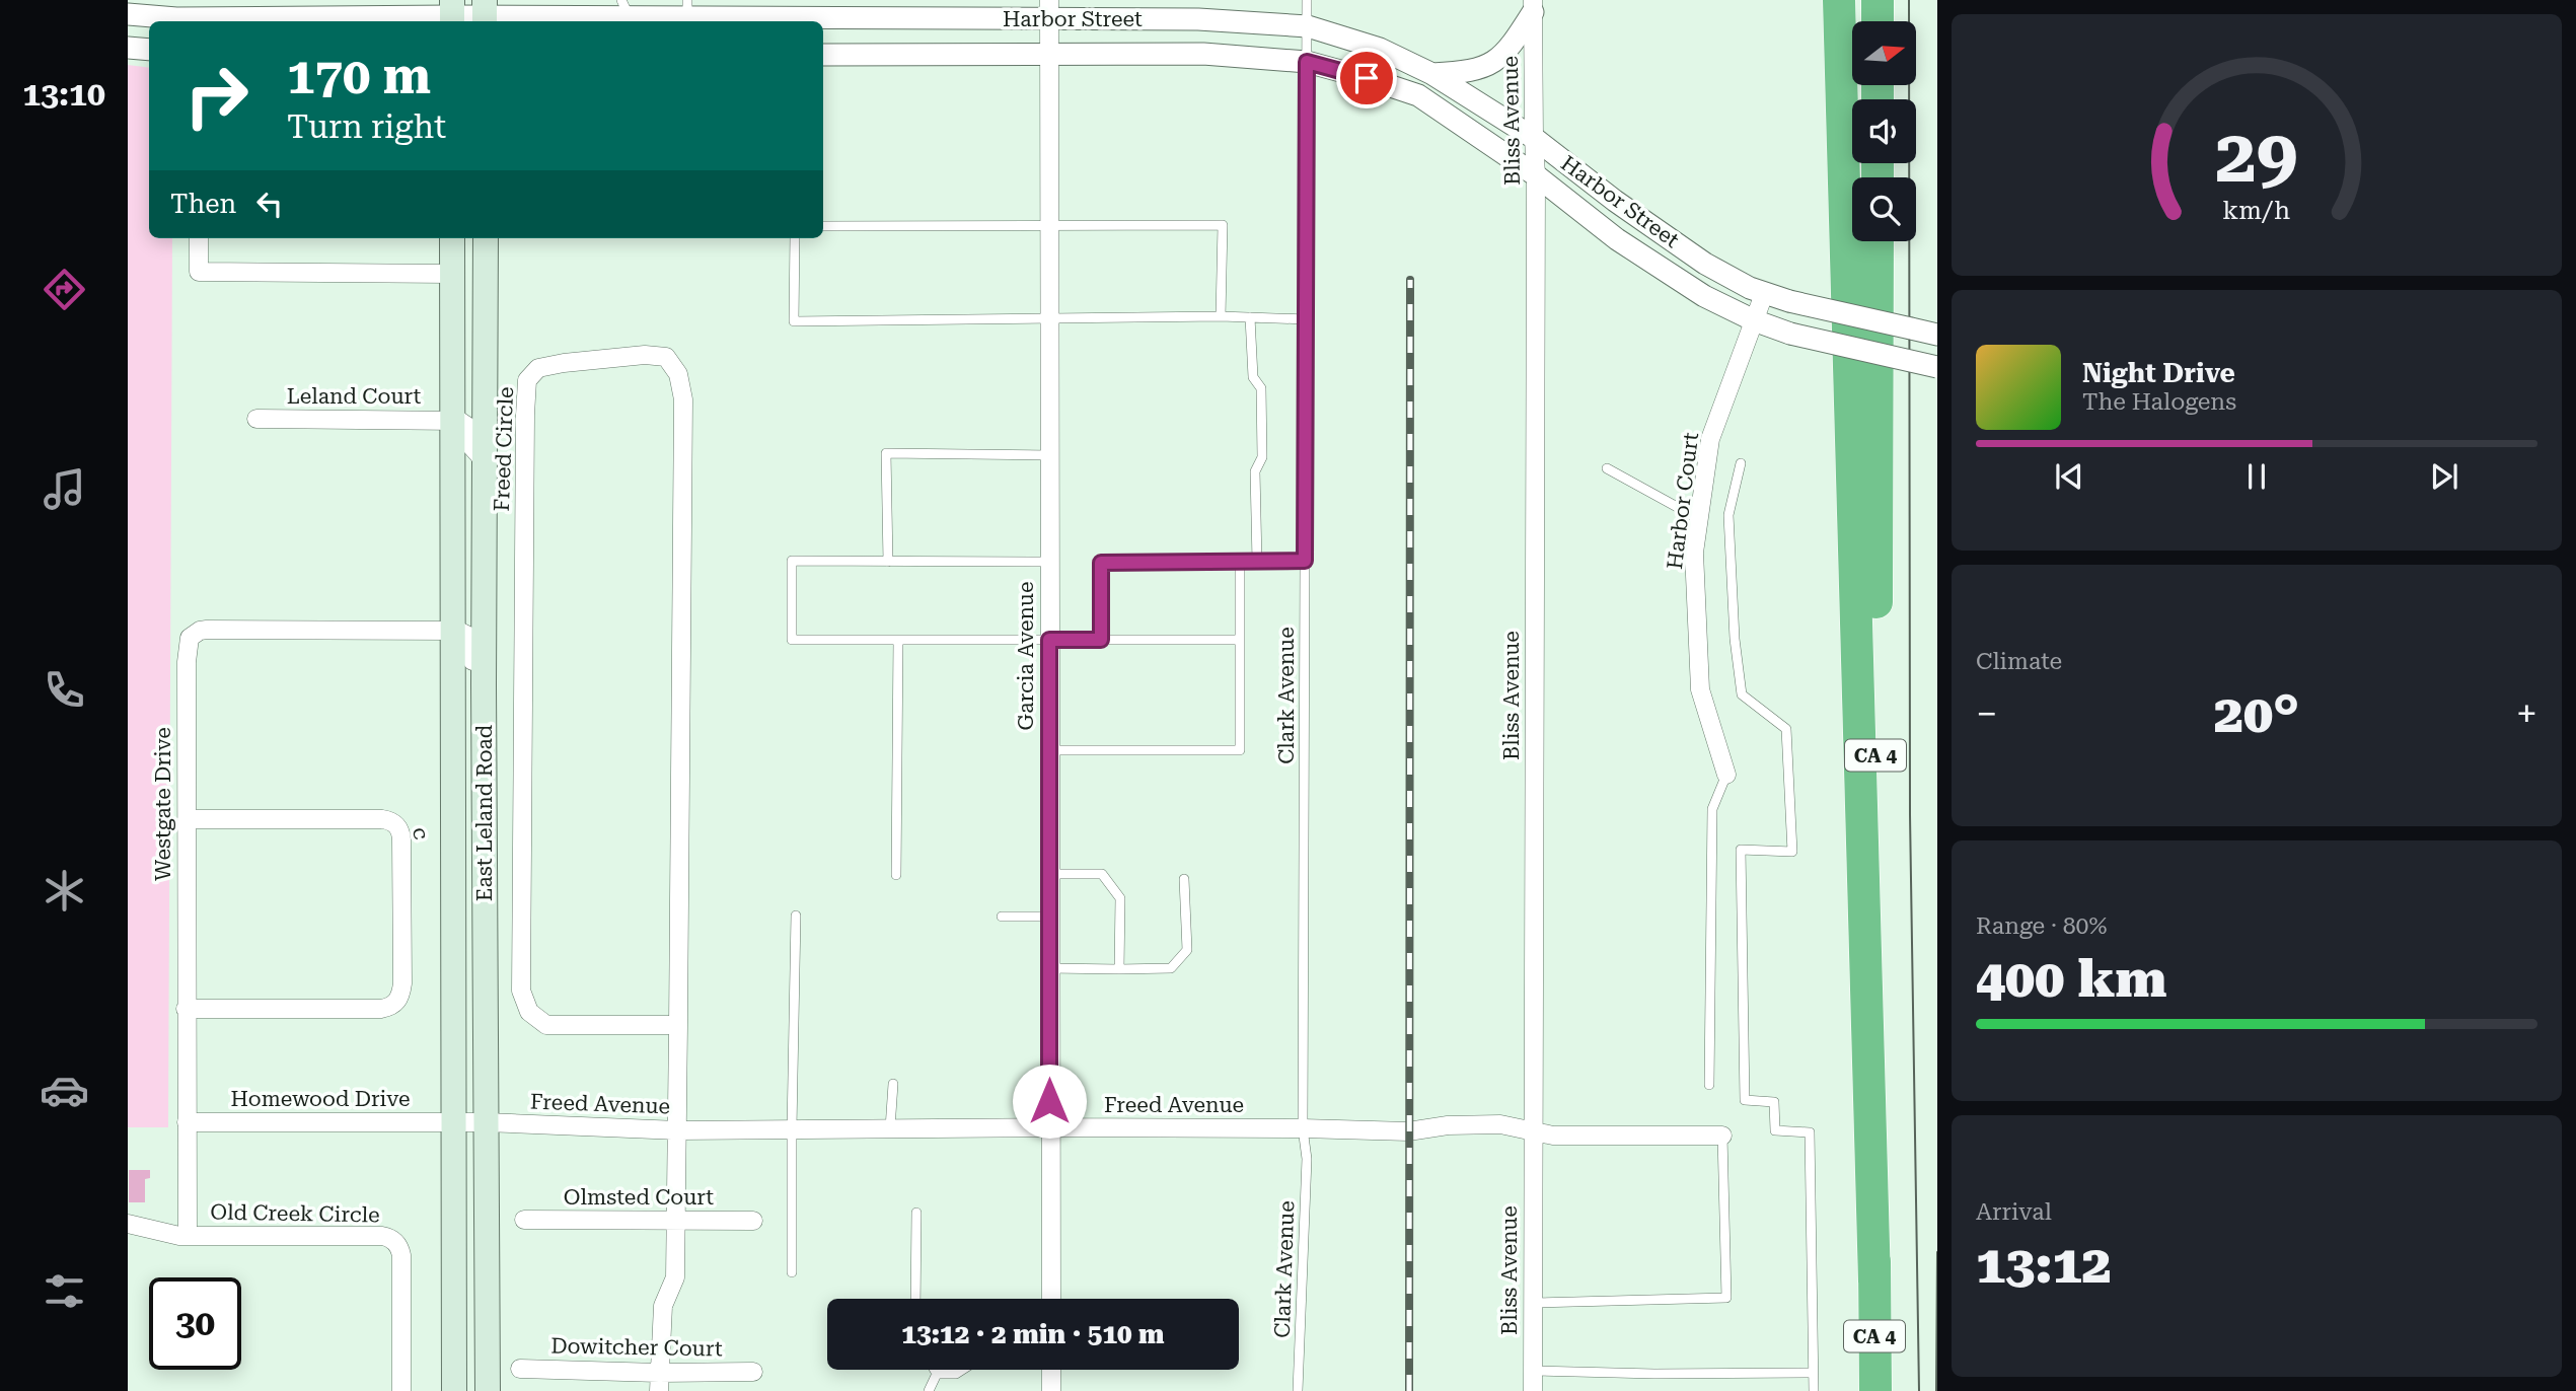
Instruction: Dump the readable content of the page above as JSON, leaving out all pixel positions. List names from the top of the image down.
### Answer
{
  "streets": {
    "highway": ["CA 4"],
    "main road": ["East Leland Road"],
    "street": [
      "Harbor Street",
      "Bliss Avenue",
      "Leland Court",
      "Freed Circle",
      "Harbor Court",
      "Garcia Avenue",
      "Westgate Drive",
      "c",
      "Homewood Drive",
      "Freed Avenue",
      "Olmsted Court",
      "Old Creek Circle",
      "Dowitcher Court"
    ],
    "lane": ["Clark Avenue"]
  },
  "crossings": [
    ["Harbor Street", "Bliss Avenue"],
    ["Harbor Street", "Harbor Court"],
    ["Harbor Street", "Garcia Avenue"],
    ["Harbor Street", "Clark Avenue"],
    ["Bliss Avenue", "Freed Avenue"],
    ["Leland Court", "East Leland Road"],
    ["Freed Circle", "Freed Avenue"],
    ["Freed Circle", "Olmsted Court"],
    ["Freed Circle", "Dowitcher Court"],
    ["Garcia Avenue", "Freed Avenue"],
    ["Clark Avenue", "Freed Avenue"],
    ["Westgate Drive", "East Leland Road"],
    ["Westgate Drive", "c"],
    ["Westgate Drive", "Homewood Drive"],
    ["Westgate Drive", "Old Creek Circle"],
    ["East Leland Road", "Homewood Drive"],
    ["East Leland Road", "Freed Avenue"],
    ["Homewood Drive", "Freed Avenue"]
  ],
  "north": "right",
  "page": {
    "tabs": "13:10",
    "turn": ["170 m", "Turn right"],
    "then": "Then",
    "song": ["Night Drive", "The Halogens"],
    "tile": [
      "Climate",
      ["Range · 80%", "400 km"],
      ["Arrival", "13:12"]
    ],
    "heat": ["−", "20°", "+"],
    "limit": "30",
    "trip": "13:12 · 2 min · 510 m",
    "gauge": ["29", "km/h"]
  }
}
